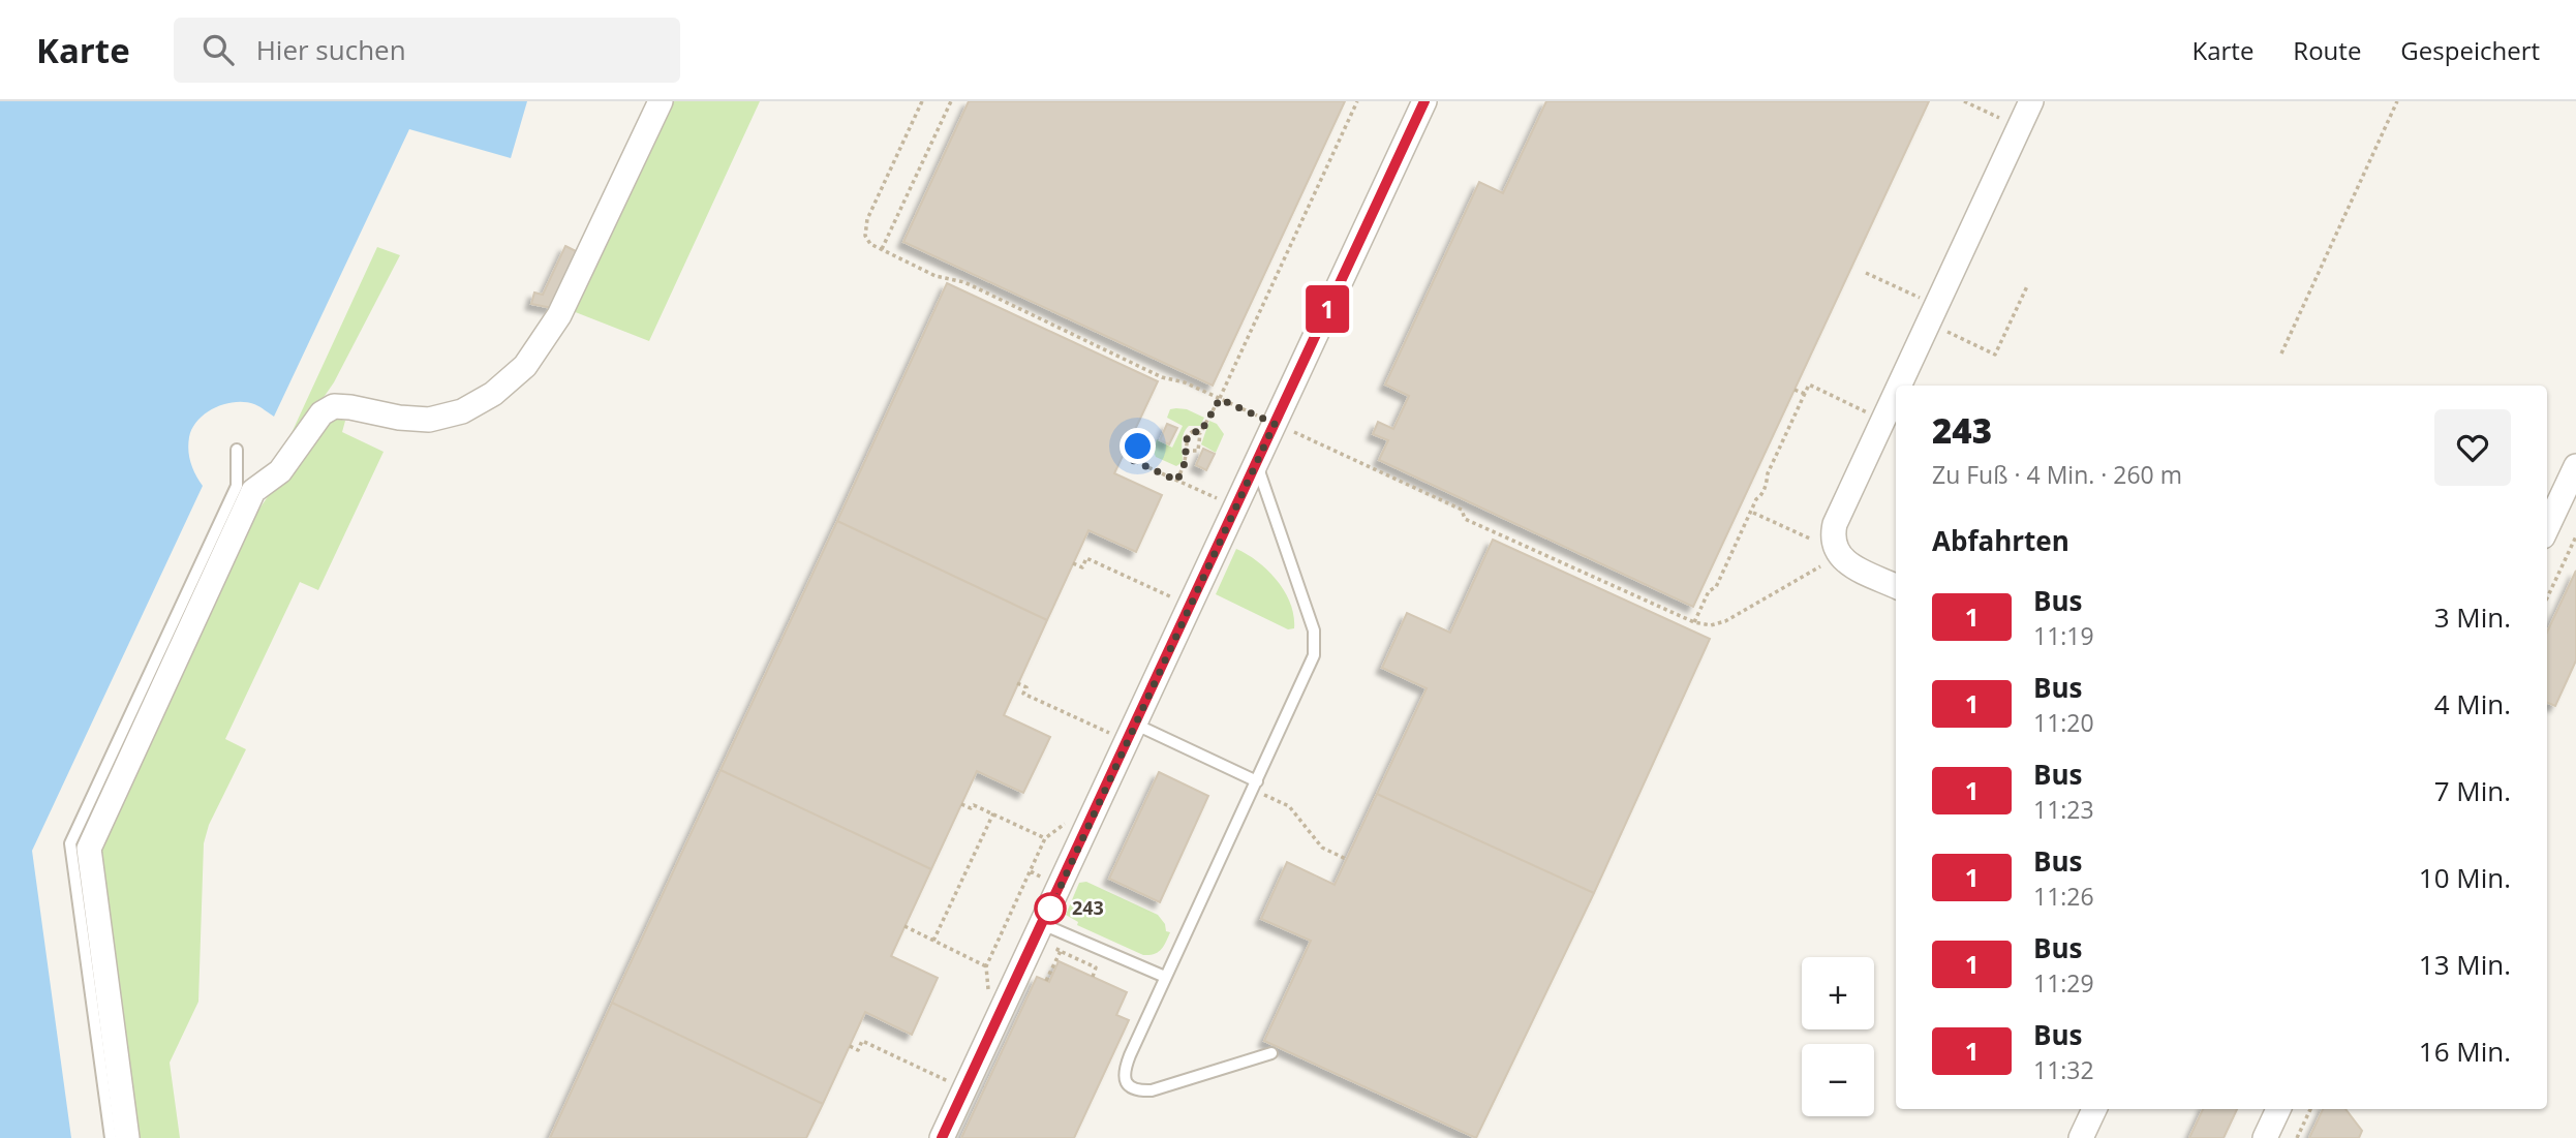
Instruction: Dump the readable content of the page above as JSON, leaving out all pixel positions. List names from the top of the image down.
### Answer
{
  "places": ["243"],
  "lines": ["bus line 1"],
  "page": {
    "header": "Karte",
    "search": "Hier suchen",
    "nav": ["Karte", "Route", "Gespeichert"],
    "on_map": "1",
    "heading": [
      ["243", "Zu Fuß · 4 Min. · 260 m"],
      "Abfahrten"
    ],
    "list": [
      {
        "mark": "1",
        "name": "Bus",
        "note": "11:19",
        "value": "3 Min."
      },
      {
        "mark": "1",
        "name": "Bus",
        "note": "11:20",
        "value": "4 Min."
      },
      {
        "mark": "1",
        "name": "Bus",
        "note": "11:23",
        "value": "7 Min."
      },
      {
        "mark": "1",
        "name": "Bus",
        "note": "11:26",
        "value": "10 Min."
      },
      {
        "mark": "1",
        "name": "Bus",
        "note": "11:29",
        "value": "13 Min."
      },
      {
        "mark": "1",
        "name": "Bus",
        "note": "11:32",
        "value": "16 Min."
      }
    ],
    "map_buttons": ["+", "−"]
  }
}
